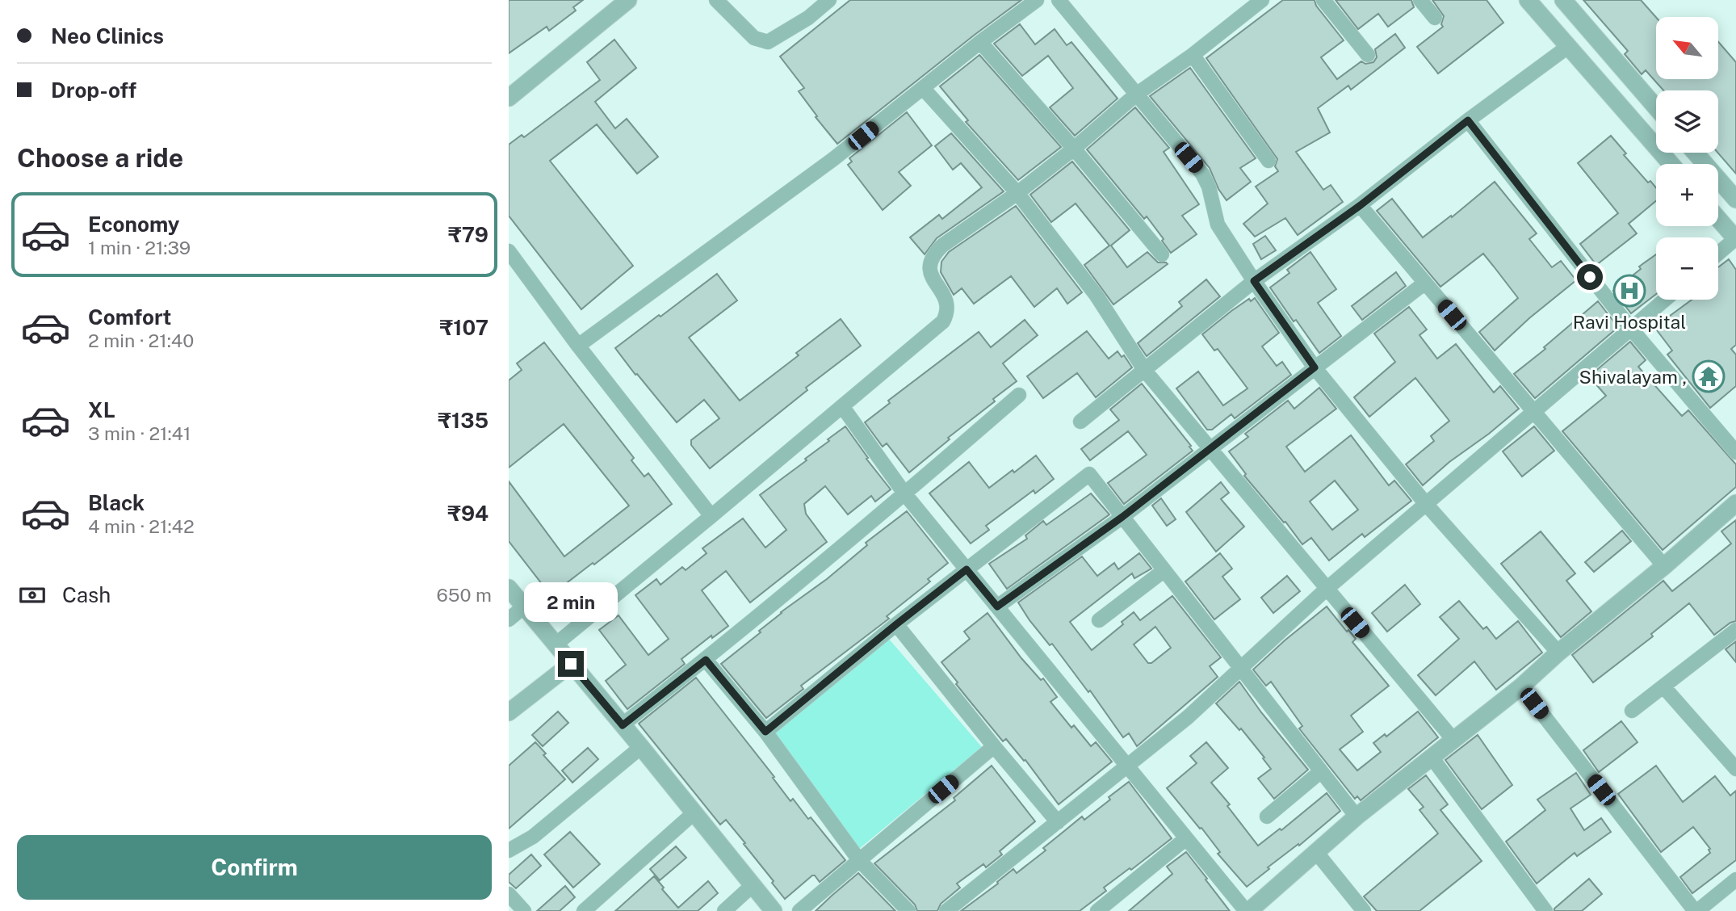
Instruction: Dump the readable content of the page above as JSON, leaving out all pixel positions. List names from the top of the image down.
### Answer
{
  "places": {
    "hospital": ["Ravi Hospital"],
    "temple": ["Shivalayam ,"]
  },
  "north": "top left",
  "page": {
    "banner": ["Neo Clinics", "Drop-off"],
    "map_buttons": ["+", "−"],
    "heading": "Choose a ride",
    "list": [
      {
        "name": "Economy",
        "note": "1 min · 21:39",
        "value": "₹79"
      },
      {
        "name": "Comfort",
        "note": "2 min · 21:40",
        "value": "₹107"
      },
      {
        "name": "XL",
        "note": "3 min · 21:41",
        "value": "₹135"
      },
      {
        "name": "Black",
        "note": "4 min · 21:42",
        "value": "₹94"
      }
    ],
    "pay": ["Cash", "650 m"],
    "bubble": "2 min",
    "buttons": "Confirm"
  }
}
